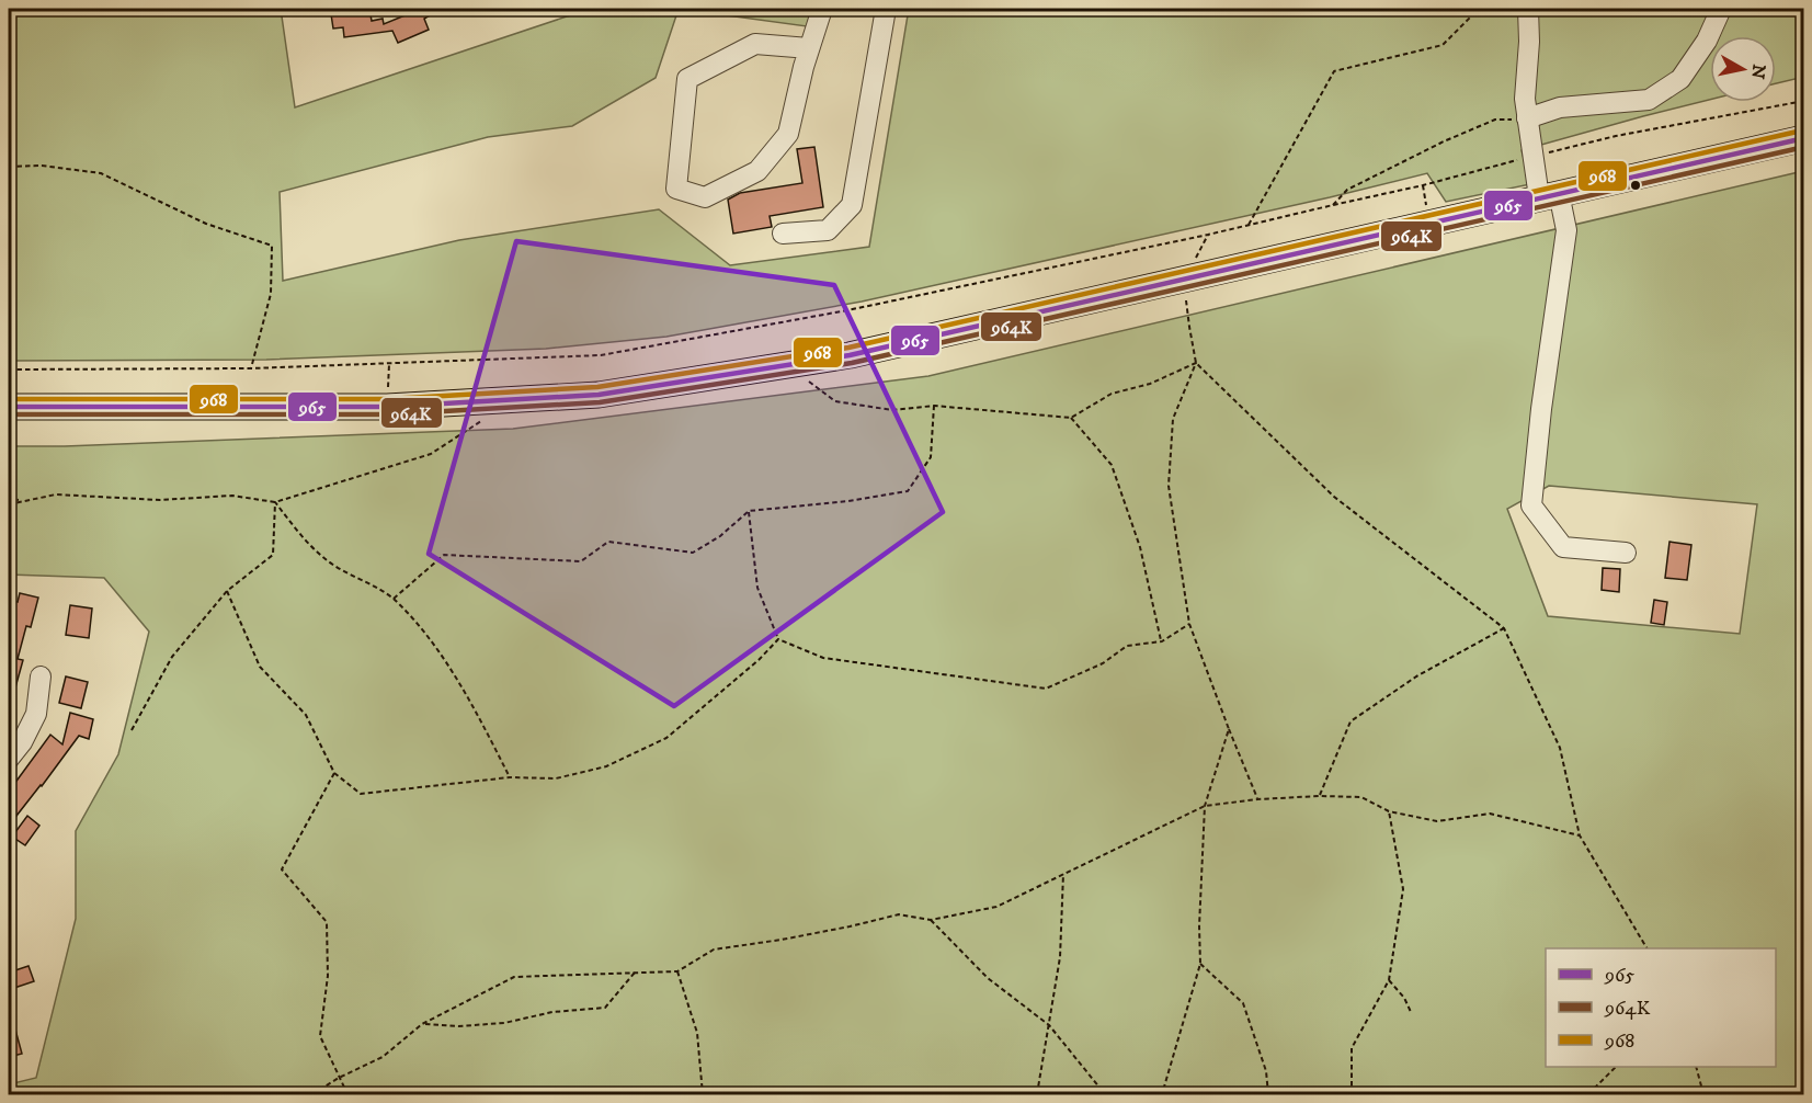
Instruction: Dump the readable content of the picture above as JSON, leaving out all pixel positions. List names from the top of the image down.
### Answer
{
  "lines": ["transit line 968", "transit line 965", "transit line 964K"],
  "legend": ["965", "964K", "968"],
  "north": "right"
}
